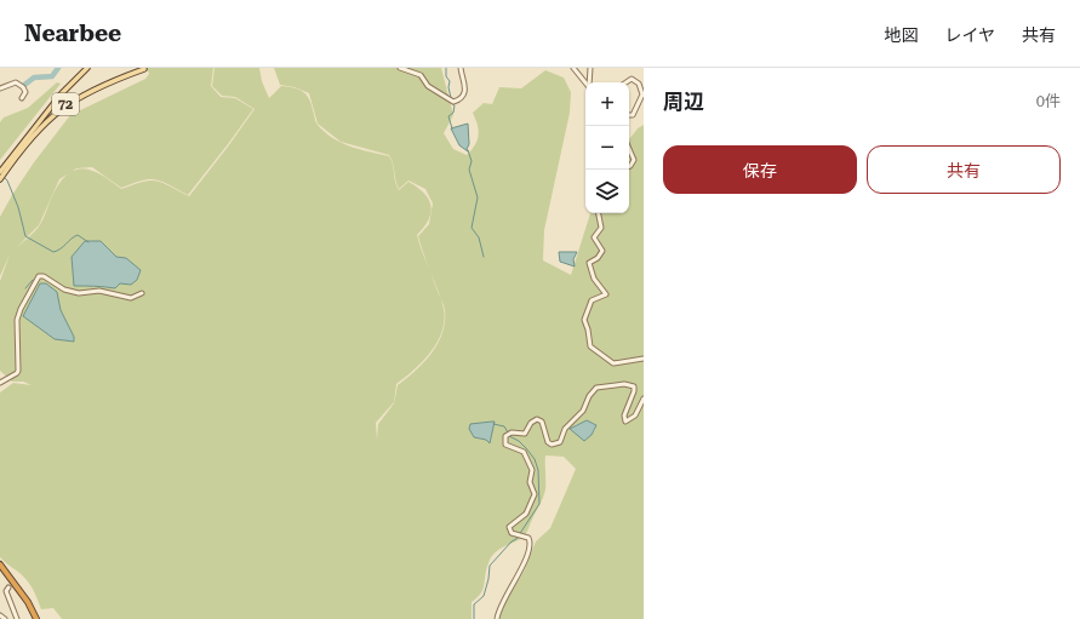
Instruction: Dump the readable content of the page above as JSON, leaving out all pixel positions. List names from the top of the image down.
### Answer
{
  "streets": {
    "main road": ["72"]
  },
  "page": {
    "header": "Nearbee",
    "nav": ["地図", "レイヤ", "共有"],
    "heading": ["周辺", "0件"],
    "map_buttons": ["+", "−"],
    "buttons": ["保存", "共有"]
  }
}
